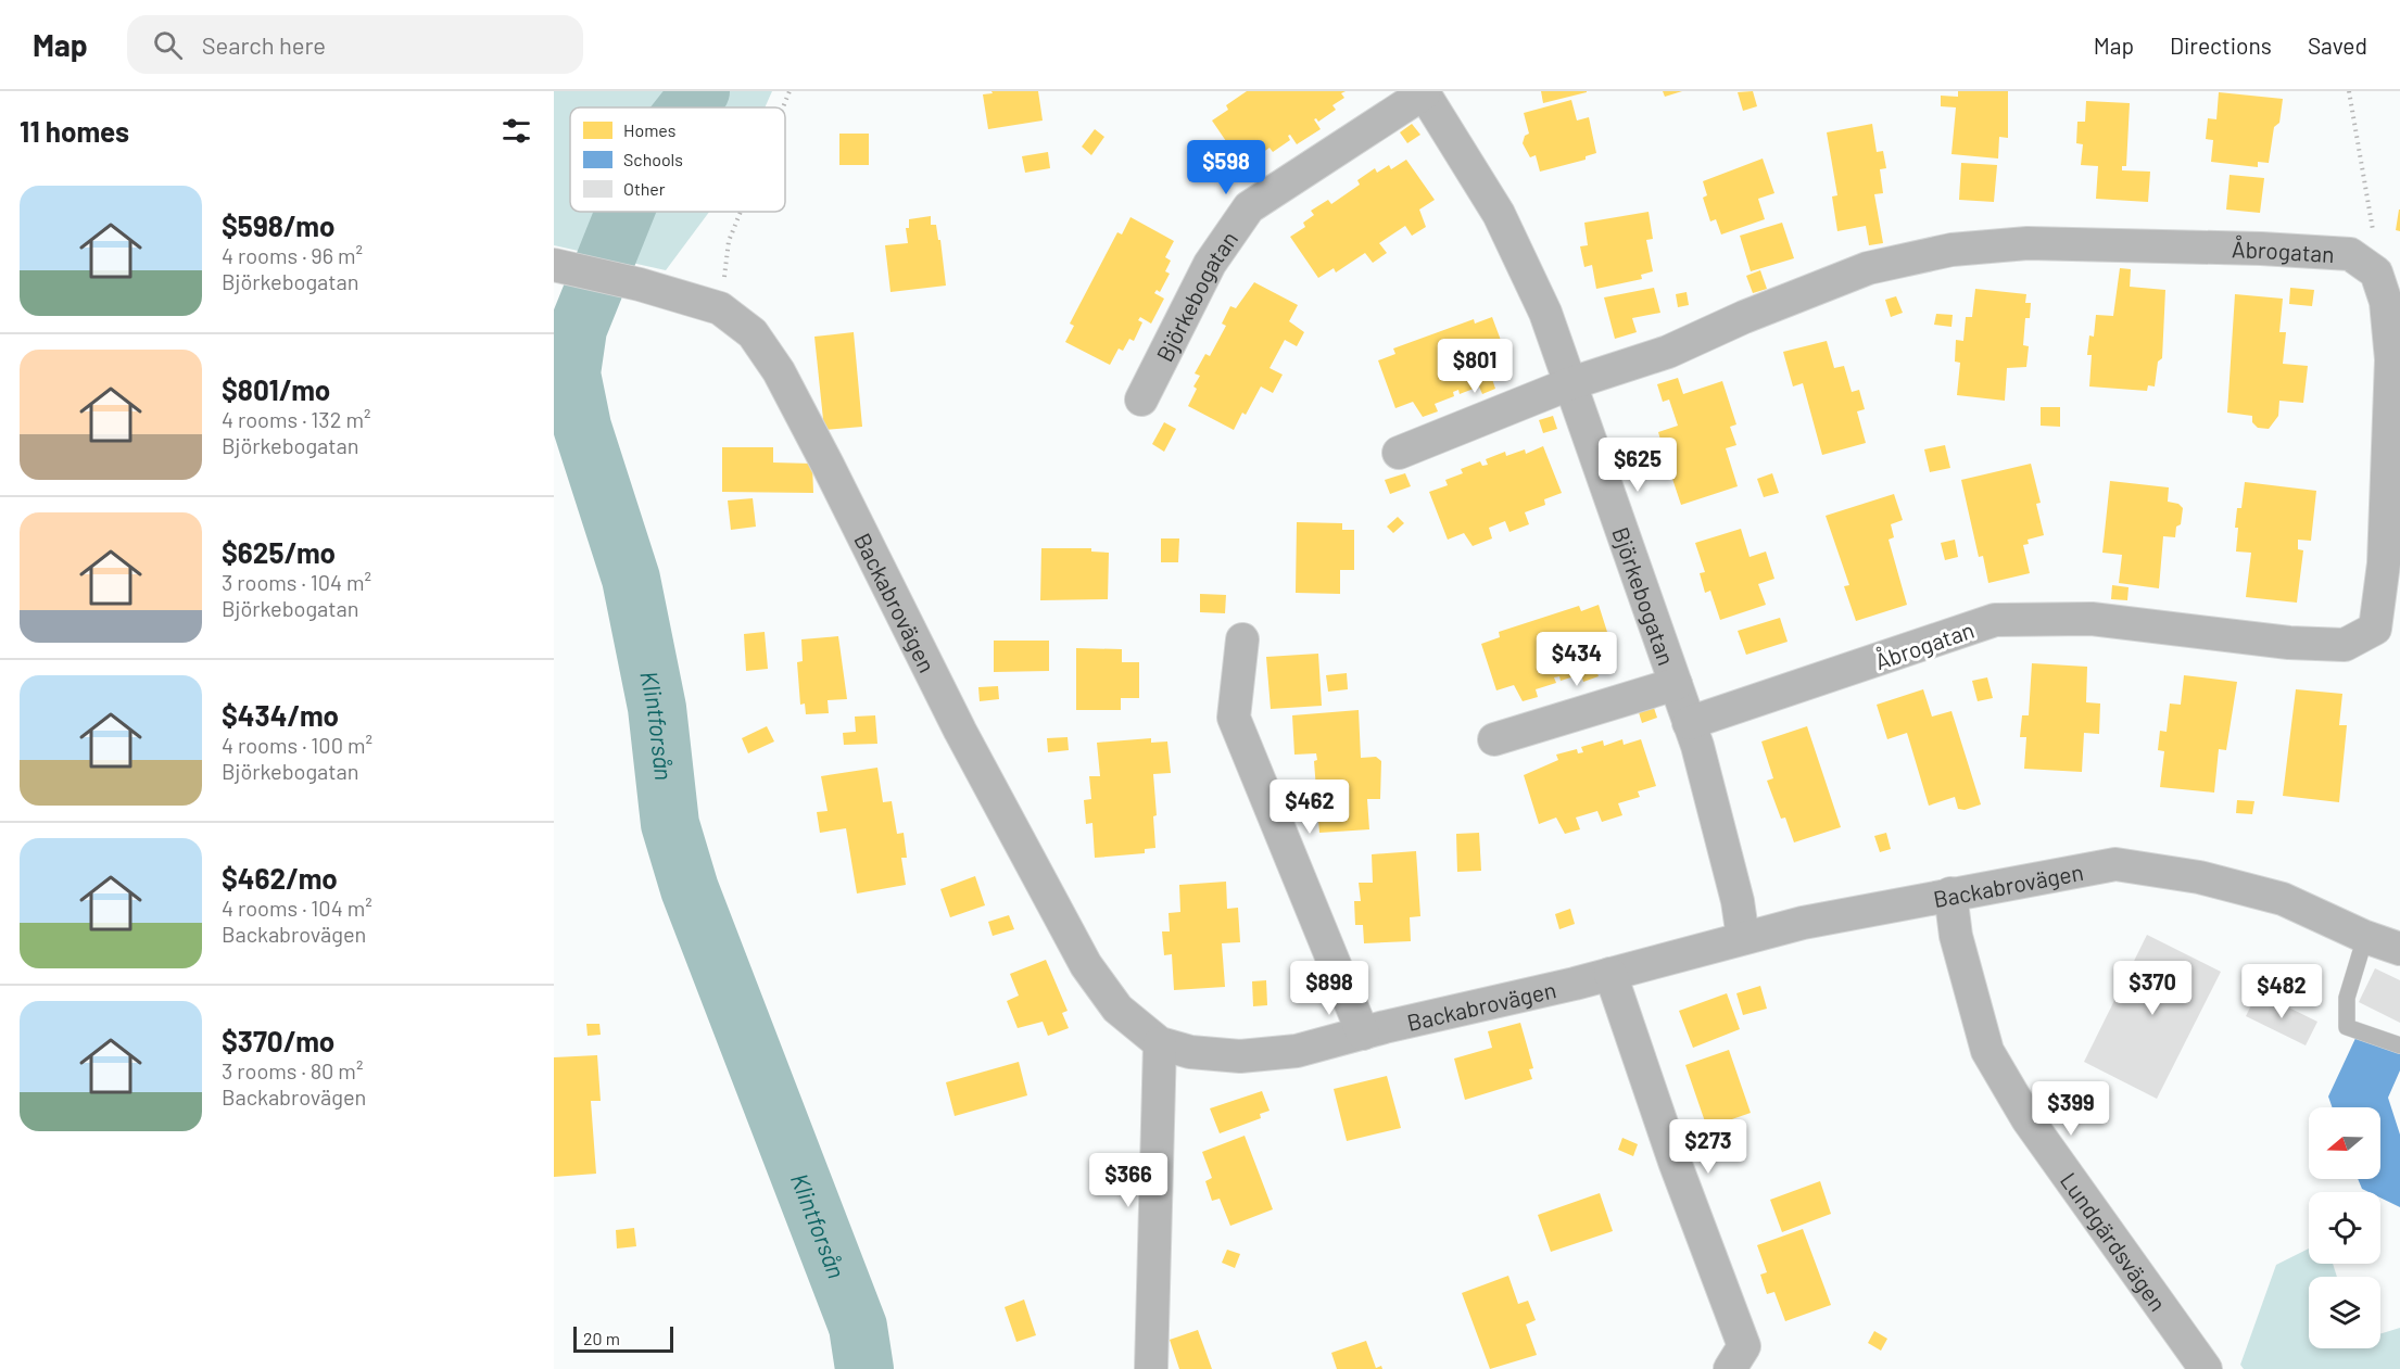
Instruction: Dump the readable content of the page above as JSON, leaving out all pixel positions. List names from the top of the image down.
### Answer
{
  "streets": {
    "street": [
      "Åbrogatan",
      "Björkebogatan",
      "Backabrovägen",
      "Lundgärdsvägen"
    ]
  },
  "crossings": [
    ["Åbrogatan", "Björkebogatan"],
    ["Björkebogatan", "Backabrovägen"],
    ["Backabrovägen", "Lundgärdsvägen"]
  ],
  "water": ["Klintforsån"],
  "legend": ["Homes", "Schools", "Other"],
  "scale_bar": "20 m",
  "north": "left",
  "page": {
    "header": "Map",
    "search": "Search here",
    "nav": ["Map", "Directions", "Saved"],
    "heading": "11 homes",
    "price": [
      "$598",
      "$801",
      "$625",
      "$434",
      "$462",
      "$898",
      "$370",
      "$482",
      "$399",
      "$273",
      "$366"
    ],
    "list": [
      {
        "name": "$598/mo",
        "note": "4 rooms · 96 m² · Björkebogatan"
      },
      {
        "name": "$801/mo",
        "note": "4 rooms · 132 m² · Björkebogatan"
      },
      {
        "name": "$625/mo",
        "note": "3 rooms · 104 m² · Björkebogatan"
      },
      {
        "name": "$434/mo",
        "note": "4 rooms · 100 m² · Björkebogatan"
      },
      {
        "name": "$462/mo",
        "note": "4 rooms · 104 m² · Backabrovägen"
      },
      {
        "name": "$370/mo",
        "note": "3 rooms · 80 m² · Backabrovägen"
      }
    ],
    "scale": "20 m"
  }
}
